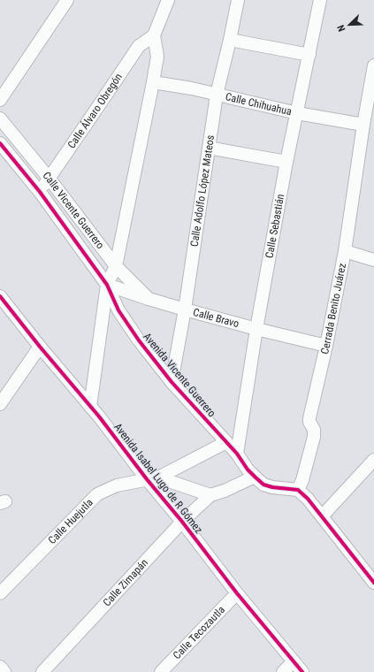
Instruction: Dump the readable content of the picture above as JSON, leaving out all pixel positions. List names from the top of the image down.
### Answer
{
  "streets": {
    "street": [
      "Calle Chihuahua",
      "Calle Álvaro Obregón",
      "Calle Adolfo López Mateos",
      "Calle Vicente Guerrero",
      "Calle Sebastián",
      "Cerrada Benito Juárez",
      "Calle Bravo",
      "Avenida Vicente Guerrero",
      "Avenida Isabel Lugo de R Gómez",
      "Calle Huejutla",
      "Calle Zimapán",
      "Calle Tecozautla"
    ]
  },
  "crossings": [
    ["Calle Chihuahua", "Calle Adolfo López Mateos"],
    ["Calle Chihuahua", "Calle Sebastián"],
    ["Calle Chihuahua", "Cerrada Benito Juárez"],
    ["Calle Álvaro Obregón", "Calle Vicente Guerrero"],
    ["Calle Álvaro Obregón", "Avenida Vicente Guerrero"],
    ["Calle Adolfo López Mateos", "Calle Bravo"],
    ["Calle Adolfo López Mateos", "Avenida Vicente Guerrero"],
    ["Calle Vicente Guerrero", "Calle Bravo"],
    ["Calle Sebastián", "Calle Bravo"],
    ["Calle Sebastián", "Avenida Vicente Guerrero"],
    ["Cerrada Benito Juárez", "Calle Bravo"],
    ["Cerrada Benito Juárez", "Avenida Vicente Guerrero"],
    ["Calle Bravo", "Avenida Vicente Guerrero"],
    ["Avenida Vicente Guerrero", "Calle Huejutla"],
    ["Avenida Isabel Lugo de R Gómez", "Calle Huejutla"],
    ["Avenida Isabel Lugo de R Gómez", "Calle Zimapán"],
    ["Avenida Isabel Lugo de R Gómez", "Calle Tecozautla"]
  ],
  "north": "bottom left"
}
